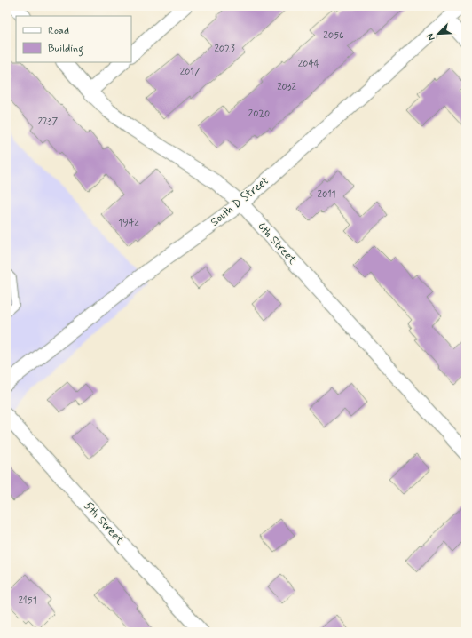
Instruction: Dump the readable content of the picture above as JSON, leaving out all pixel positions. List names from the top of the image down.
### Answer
{
  "streets": {
    "street": ["South D Street", "6th Street", "5th Street"]
  },
  "crossings": [
    ["South D Street", "6th Street"]
  ],
  "house_numbers": [
    "2056",
    "2023",
    "2044",
    "2017",
    "2032",
    "2020",
    "2237",
    "2011",
    "1942",
    "2151"
  ],
  "legend": ["Road", "Building"],
  "north": "bottom left"
}
